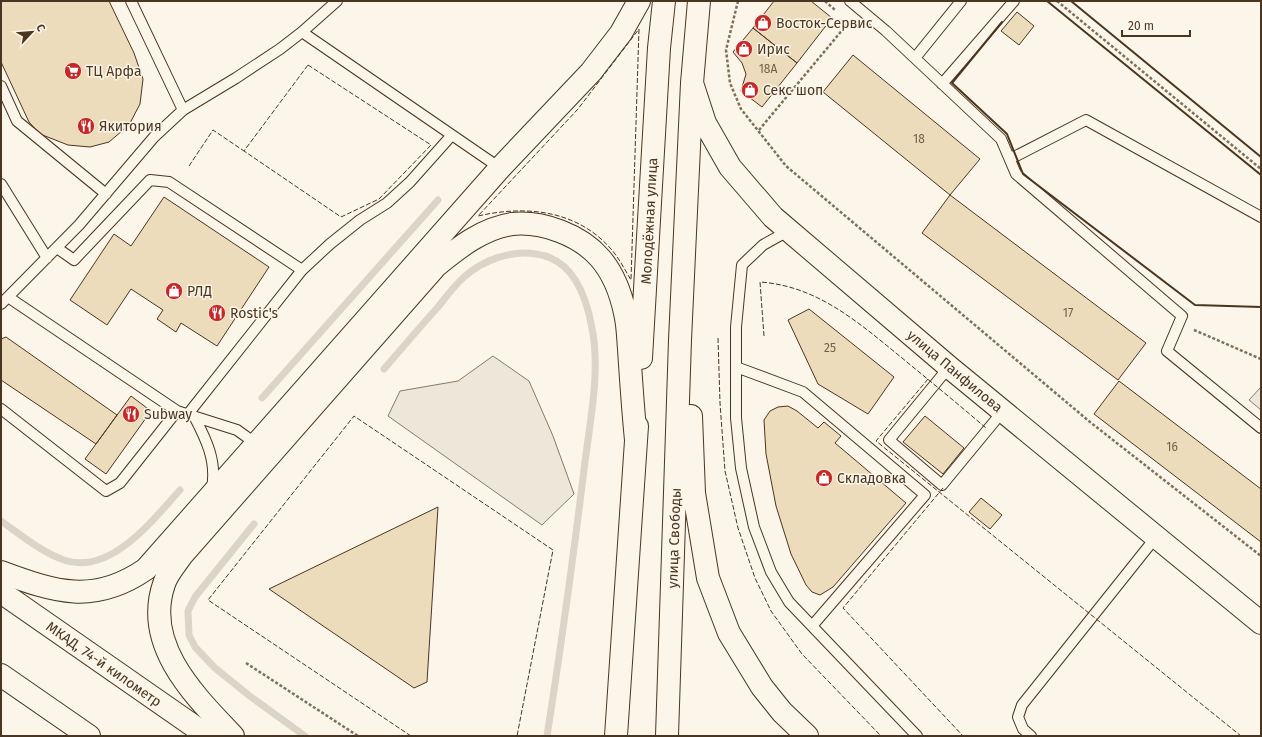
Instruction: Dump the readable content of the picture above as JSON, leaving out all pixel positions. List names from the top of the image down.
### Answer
{
  "streets": {
    "main road": [
      "Молодёжная улица",
      "улица Панфилова",
      "улица Свободы",
      "МКАД, 74-й километр"
    ]
  },
  "places": {
    "shop": [
      "Восток-Сервис",
      "Ирис",
      "Секс шоп",
      "РЛД",
      "Складовка"
    ],
    "supermarket": ["ТЦ Арфа"],
    "restaurant": ["Якитория", "Rostic's", "Subway"]
  },
  "house_numbers": [
    "18А",
    "18",
    "17",
    "25",
    "16"
  ],
  "scale_bar": "20 m",
  "north": "top right"
}
